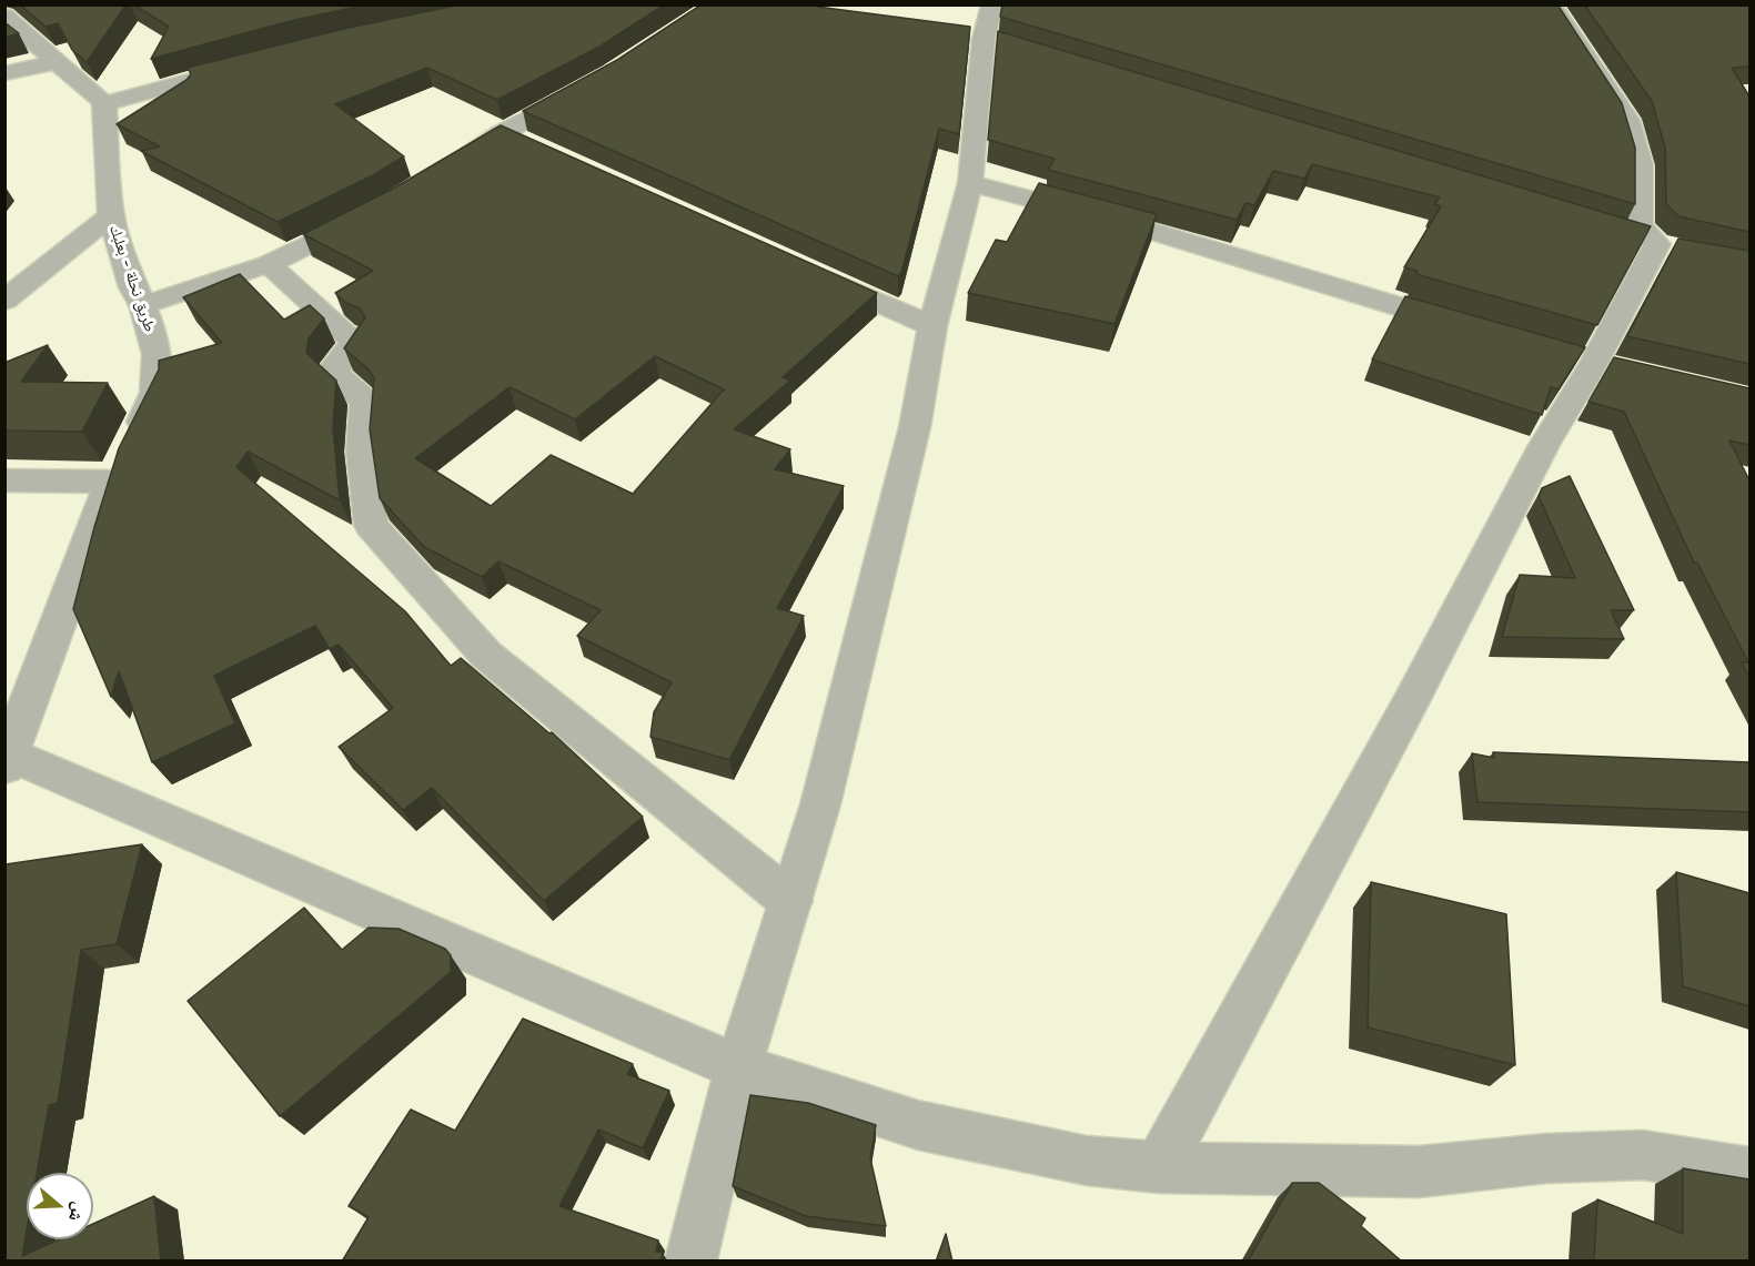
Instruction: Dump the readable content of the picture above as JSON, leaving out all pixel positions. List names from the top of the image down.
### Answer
{
  "streets": {
    "street": ["طريق نحلة - بعلبك"]
  },
  "north": "right"
}
